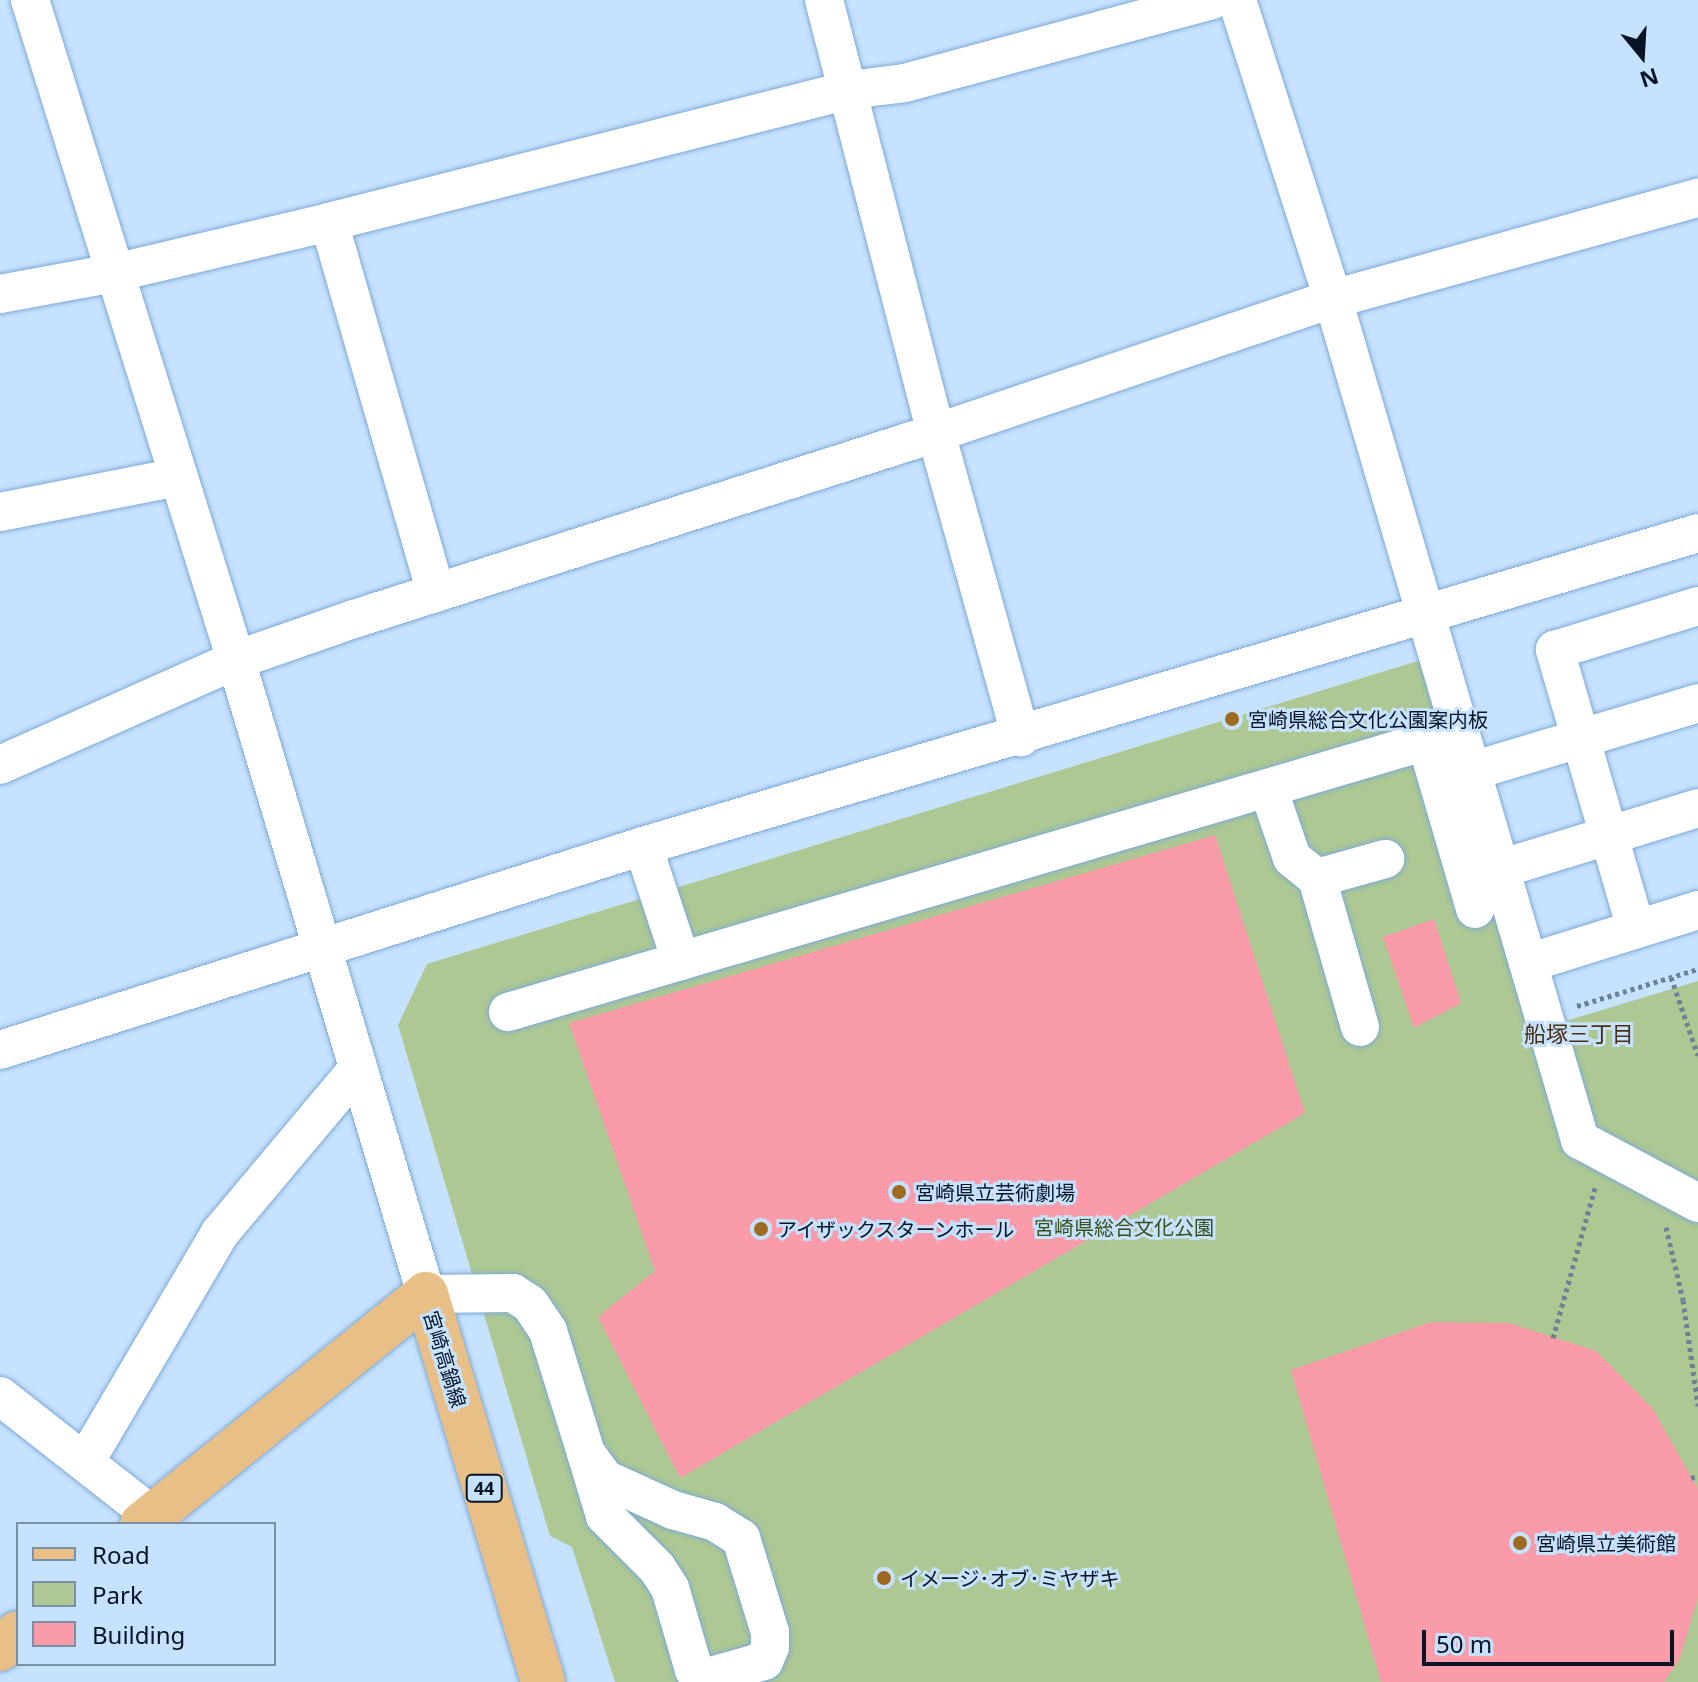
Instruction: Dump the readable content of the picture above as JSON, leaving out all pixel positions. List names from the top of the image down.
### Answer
{
  "streets": {
    "main road": ["宮崎高鍋線", "44"]
  },
  "districts": ["船塚三丁目"],
  "parks": ["宮崎県総合文化公園"],
  "places": [
    "宮崎県総合文化公園案内板",
    "宮崎県立芸術劇場",
    "アイザックスターンホール",
    "宮崎県立美術館",
    "イメージ･オブ･ミヤザキ"
  ],
  "legend": ["Road", "Park", "Building"],
  "scale_bar": "50 m",
  "north": "bottom"
}
